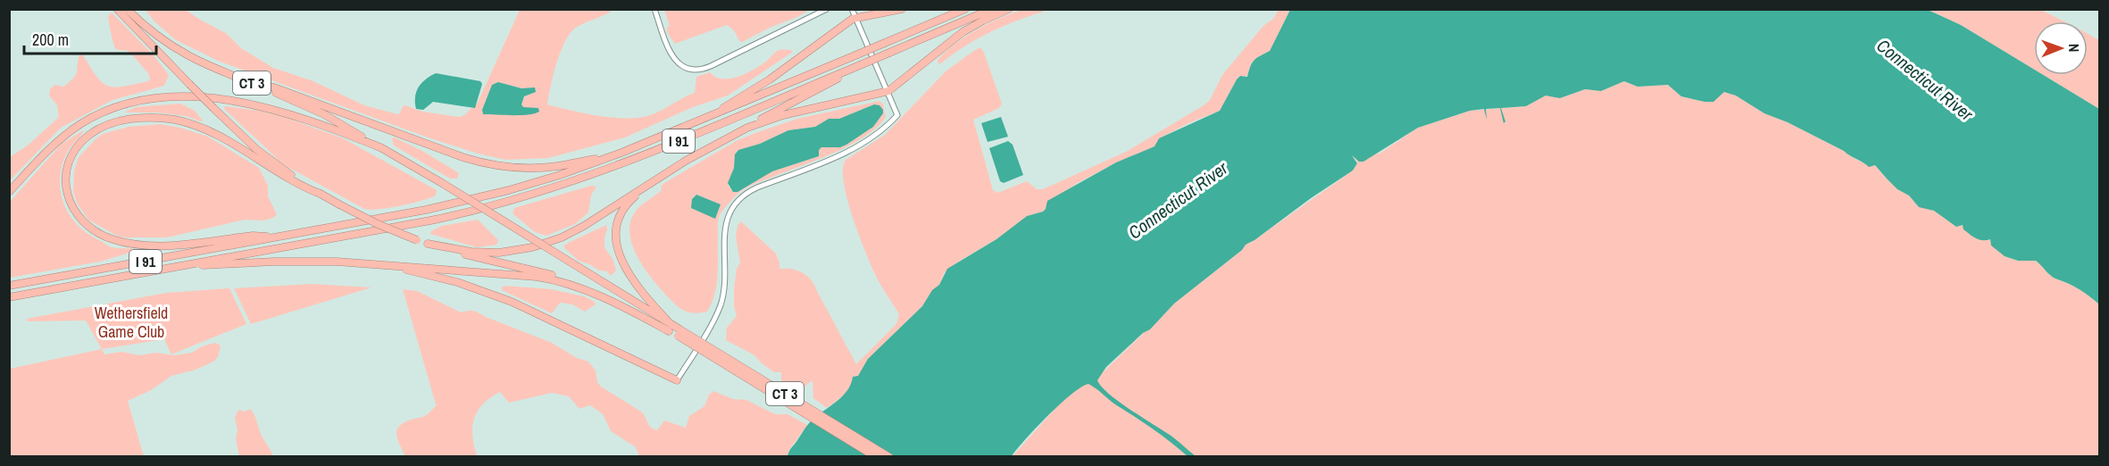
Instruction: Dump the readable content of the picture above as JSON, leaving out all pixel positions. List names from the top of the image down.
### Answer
{
  "streets": {
    "highway": ["CT 3", "I 91"]
  },
  "water": ["Connecticut River"],
  "parks": ["Wethersfield Game Club"],
  "scale_bar": "200 m",
  "north": "right"
}
